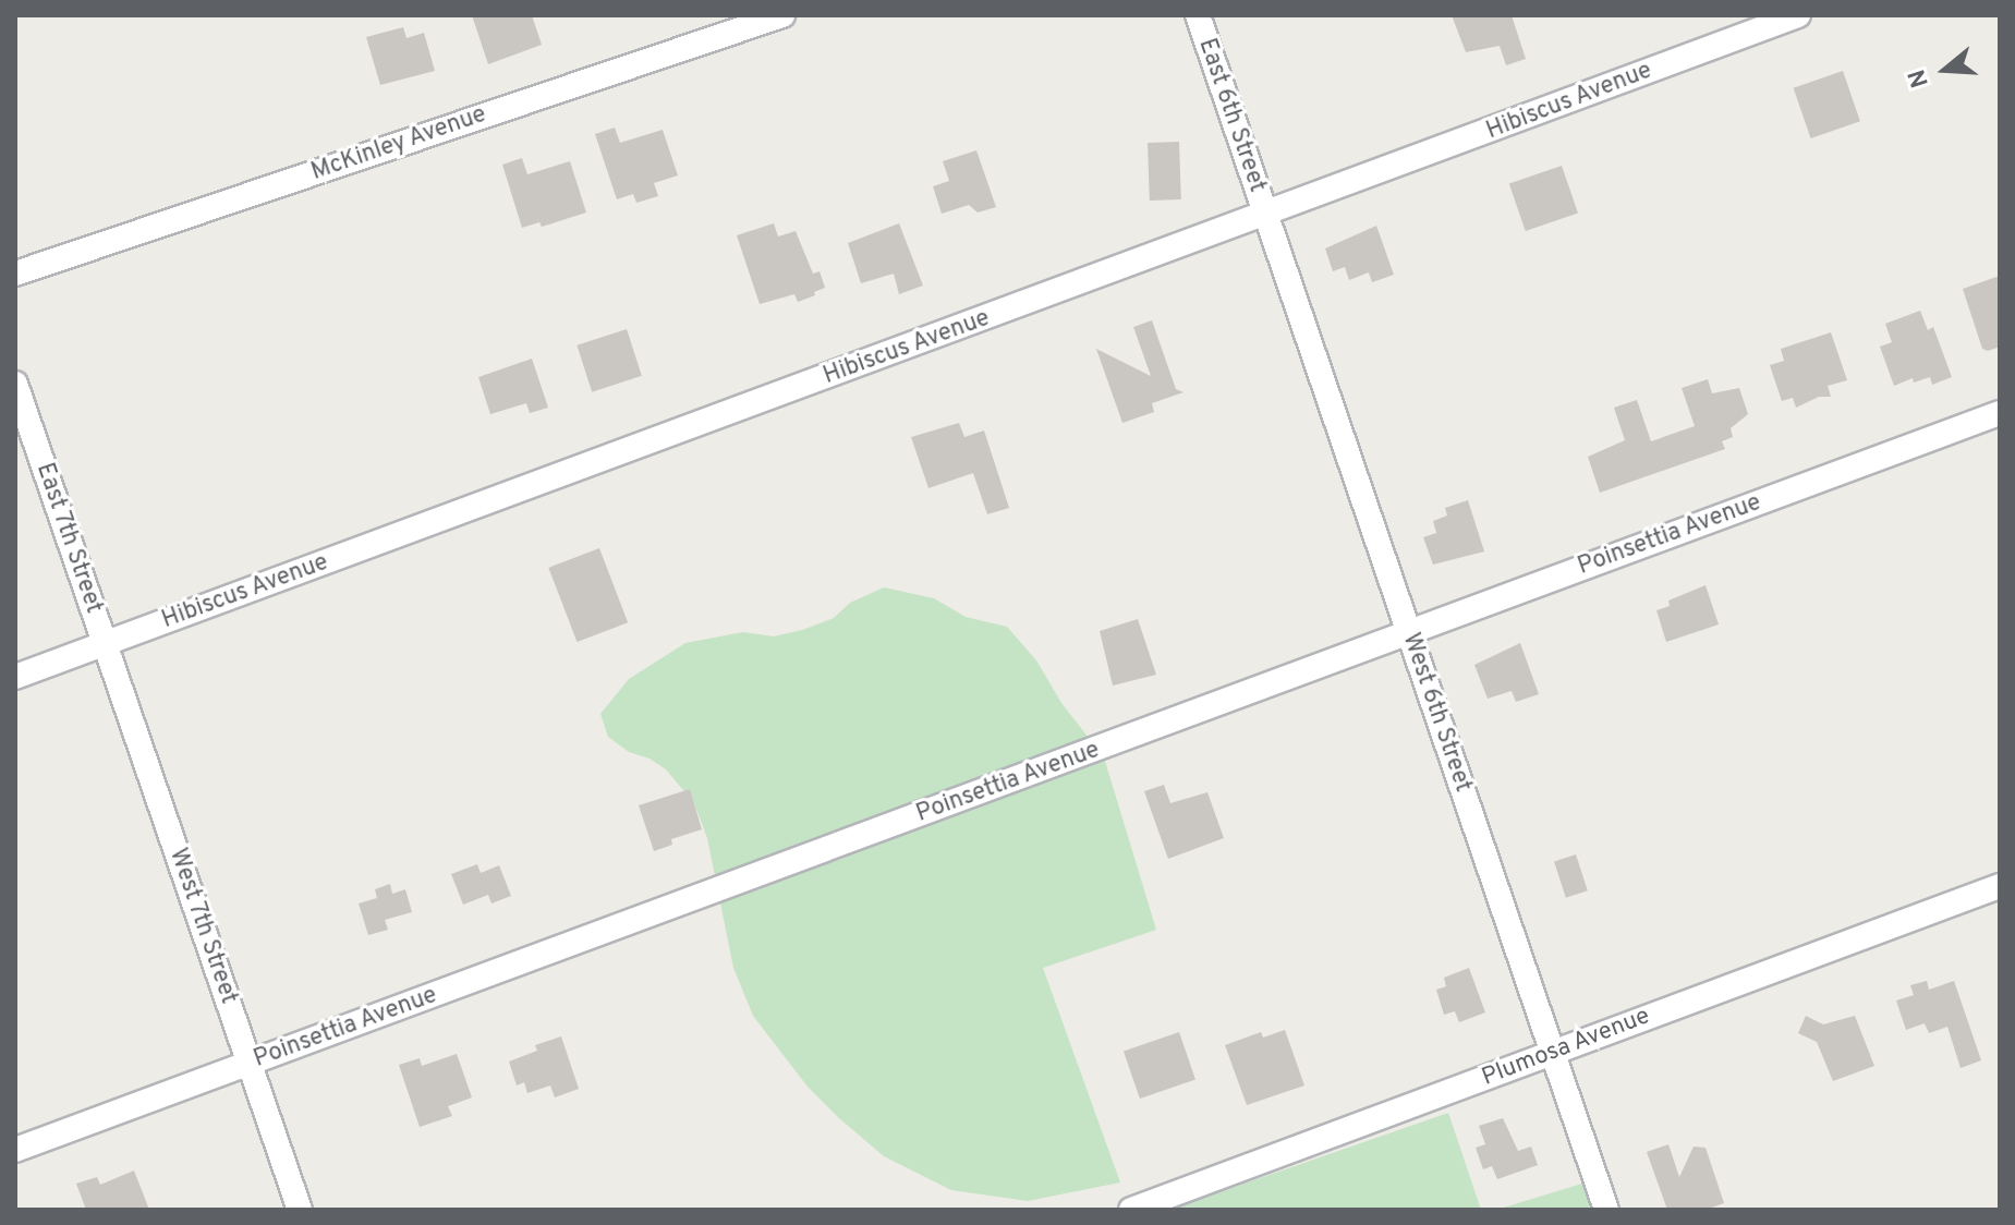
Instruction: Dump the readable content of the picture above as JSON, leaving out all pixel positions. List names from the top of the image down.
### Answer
{
  "streets": {
    "street": [
      "Hibiscus Avenue",
      "East 6th Street",
      "McKinley Avenue",
      "Poinsettia Avenue",
      "East 7th Street",
      "West 6th Street",
      "West 7th Street",
      "Plumosa Avenue"
    ]
  },
  "crossings": [
    ["Hibiscus Avenue", "East 6th Street"],
    ["Hibiscus Avenue", "East 7th Street"],
    ["Hibiscus Avenue", "West 6th Street"],
    ["Hibiscus Avenue", "West 7th Street"],
    ["East 6th Street", "West 6th Street"],
    ["Poinsettia Avenue", "West 6th Street"],
    ["Poinsettia Avenue", "West 7th Street"],
    ["East 7th Street", "West 7th Street"],
    ["West 6th Street", "Plumosa Avenue"]
  ],
  "north": "left"
}
